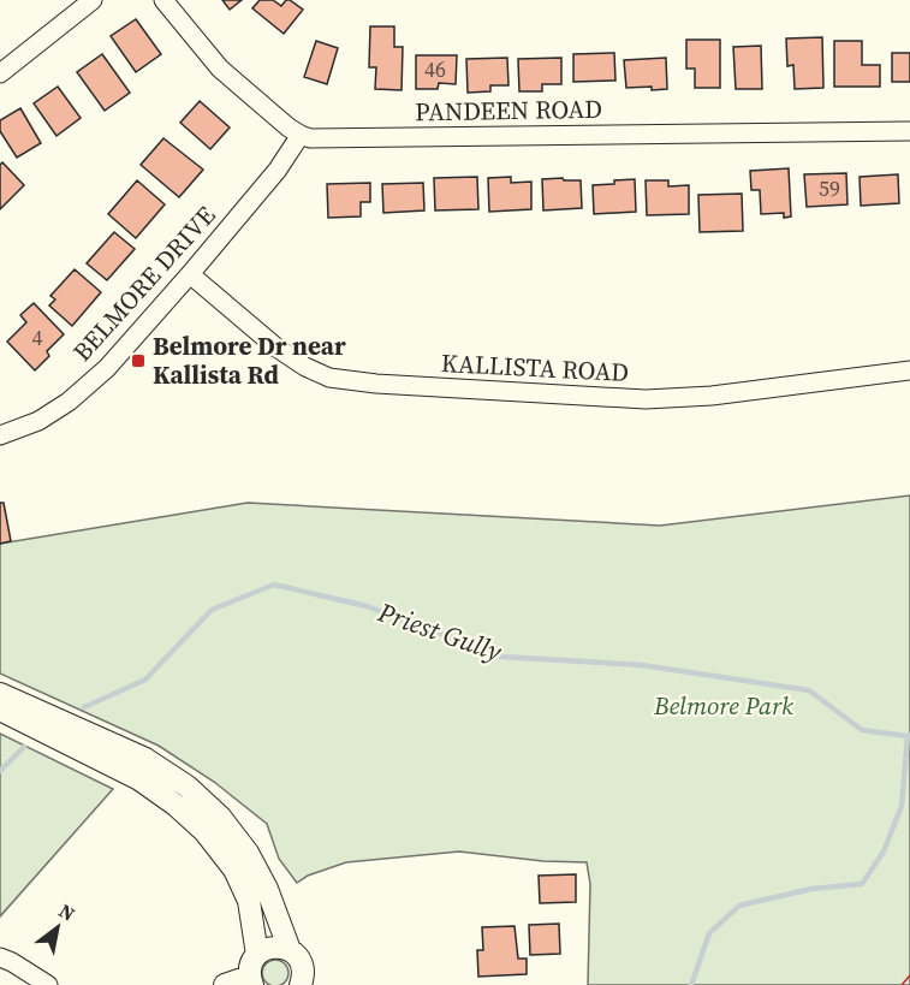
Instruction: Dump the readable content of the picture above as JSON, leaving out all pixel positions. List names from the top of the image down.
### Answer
{
  "streets": {
    "street": ["PANDEEN ROAD", "BELMORE DRIVE", "KALLISTA ROAD"]
  },
  "crossings": [
    ["PANDEEN ROAD", "BELMORE DRIVE"],
    ["BELMORE DRIVE", "KALLISTA ROAD"]
  ],
  "water": ["Priest Gully"],
  "parks": ["Belmore Park"],
  "places": {
    "transit": ["Belmore Dr near Kallista Rd"]
  },
  "house_numbers": ["46", "59", "4"],
  "north": "top right"
}
